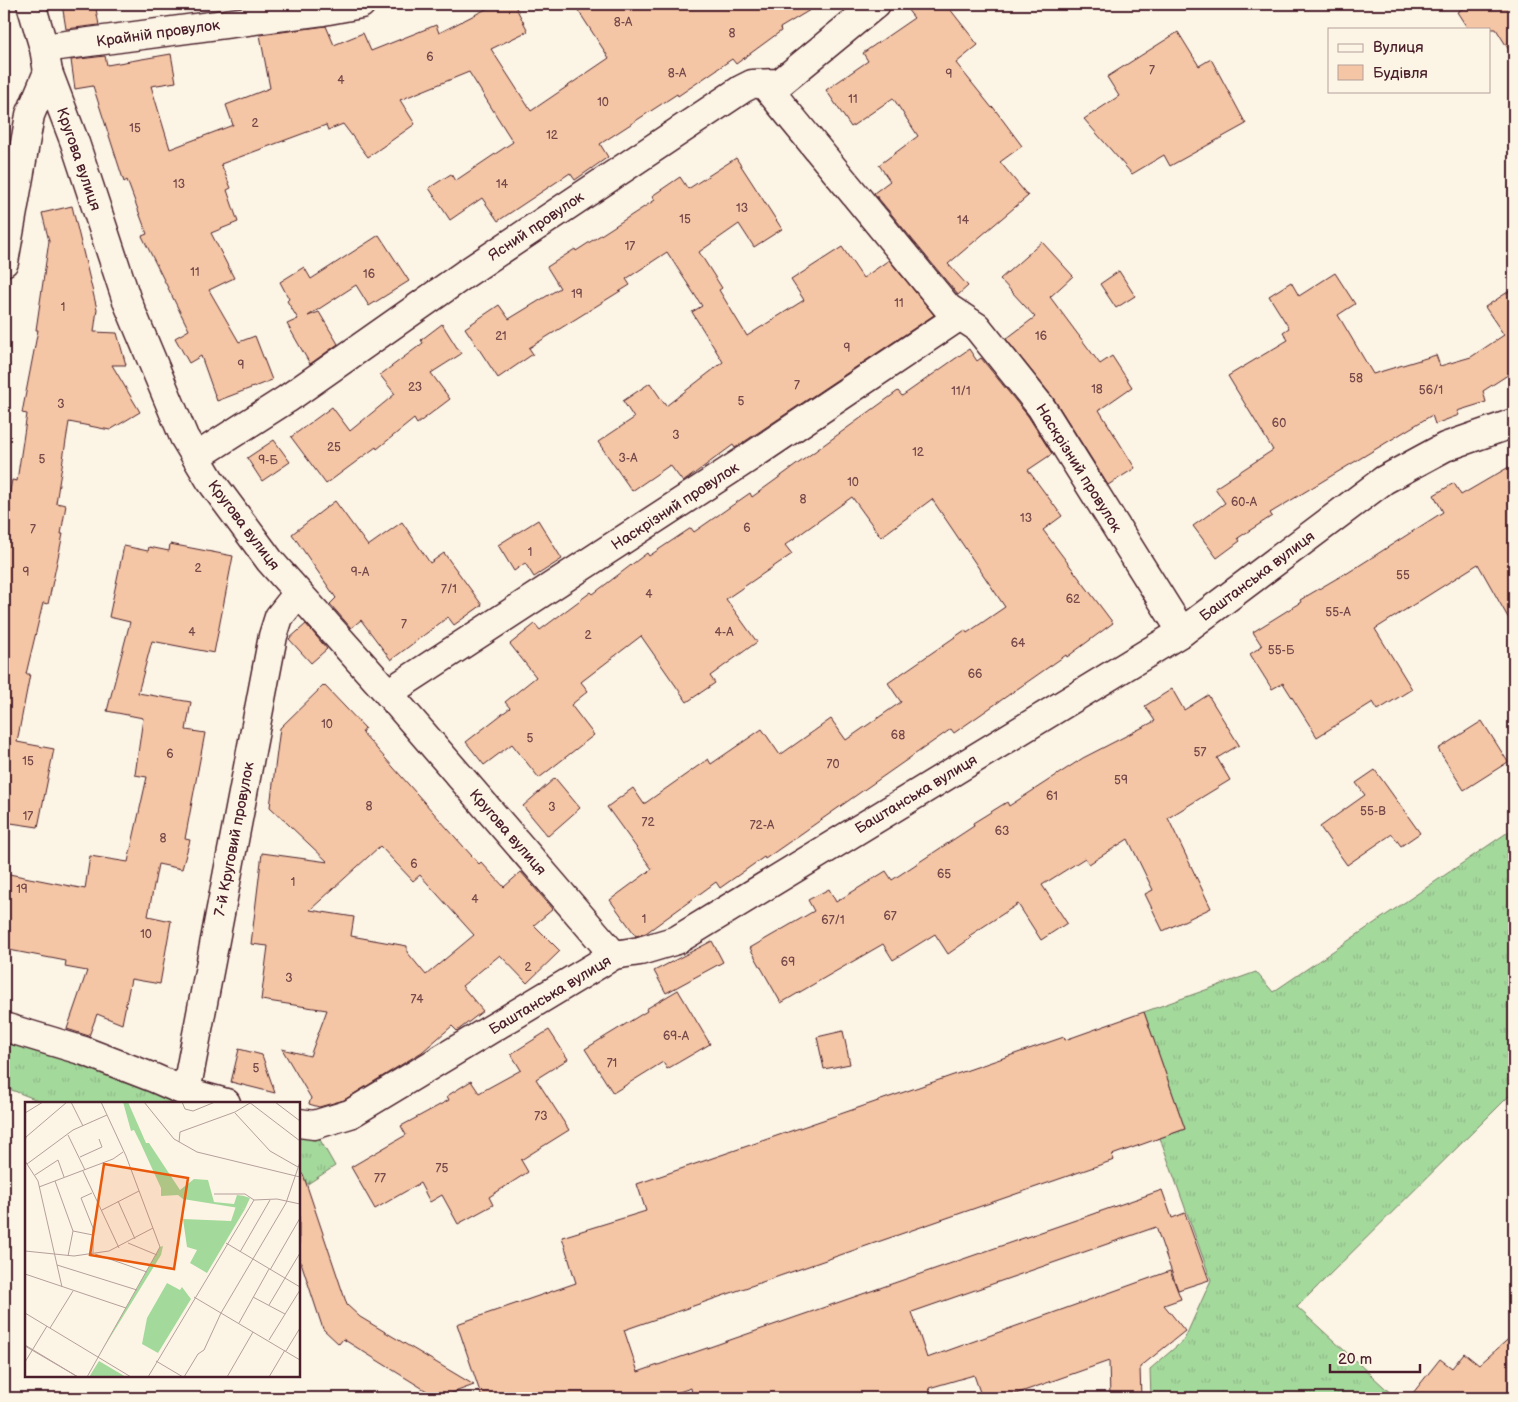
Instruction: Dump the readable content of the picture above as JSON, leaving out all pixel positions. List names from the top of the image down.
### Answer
{
  "streets": {
    "street": [
      "Крайній провулок",
      "Кругова вулиця",
      "Ясний провулок",
      "Наскрізний провулок",
      "Баштанська вулиця",
      "7-й Круговий провулок"
    ]
  },
  "crossings": [
    ["Крайній провулок", "Кругова вулиця"],
    ["Кругова вулиця", "Ясний провулок"],
    ["Кругова вулиця", "Наскрізний провулок"],
    ["Кругова вулиця", "Баштанська вулиця"],
    ["Кругова вулиця", "7-й Круговий провулок"],
    ["Ясний провулок", "Наскрізний провулок"],
    ["Наскрізний провулок", "Баштанська вулиця"]
  ],
  "house_numbers": [
    "8-А",
    "8",
    "6",
    "7",
    "8-А",
    "9",
    "4",
    "11",
    "10",
    "2",
    "15",
    "12",
    "13",
    "14",
    "13",
    "15",
    "14",
    "17",
    "11",
    "16",
    "19",
    "11",
    "1",
    "21",
    "16",
    "9",
    "9",
    "58",
    "7",
    "23",
    "18",
    "56/1",
    "11/1",
    "5",
    "3",
    "60",
    "3",
    "25",
    "12",
    "3-А",
    "5",
    "9-Б",
    "10",
    "8",
    "60-А",
    "13",
    "6",
    "7",
    "1",
    "2",
    "9",
    "9-А",
    "55",
    "7/1",
    "4",
    "62",
    "55-А",
    "7",
    "4",
    "4-А",
    "2",
    "64",
    "55-Б",
    "66",
    "10",
    "68",
    "5",
    "57",
    "6",
    "15",
    "70",
    "59",
    "61",
    "8",
    "3",
    "55-В",
    "17",
    "72",
    "72-А",
    "63",
    "8",
    "6",
    "65",
    "1",
    "19",
    "4",
    "67",
    "1",
    "67/1",
    "10",
    "69",
    "2",
    "3",
    "74",
    "69-А",
    "71",
    "5",
    "73",
    "75",
    "77"
  ],
  "legend": ["Вулиця", "Будівля"],
  "scale_bar": "20 m"
}
